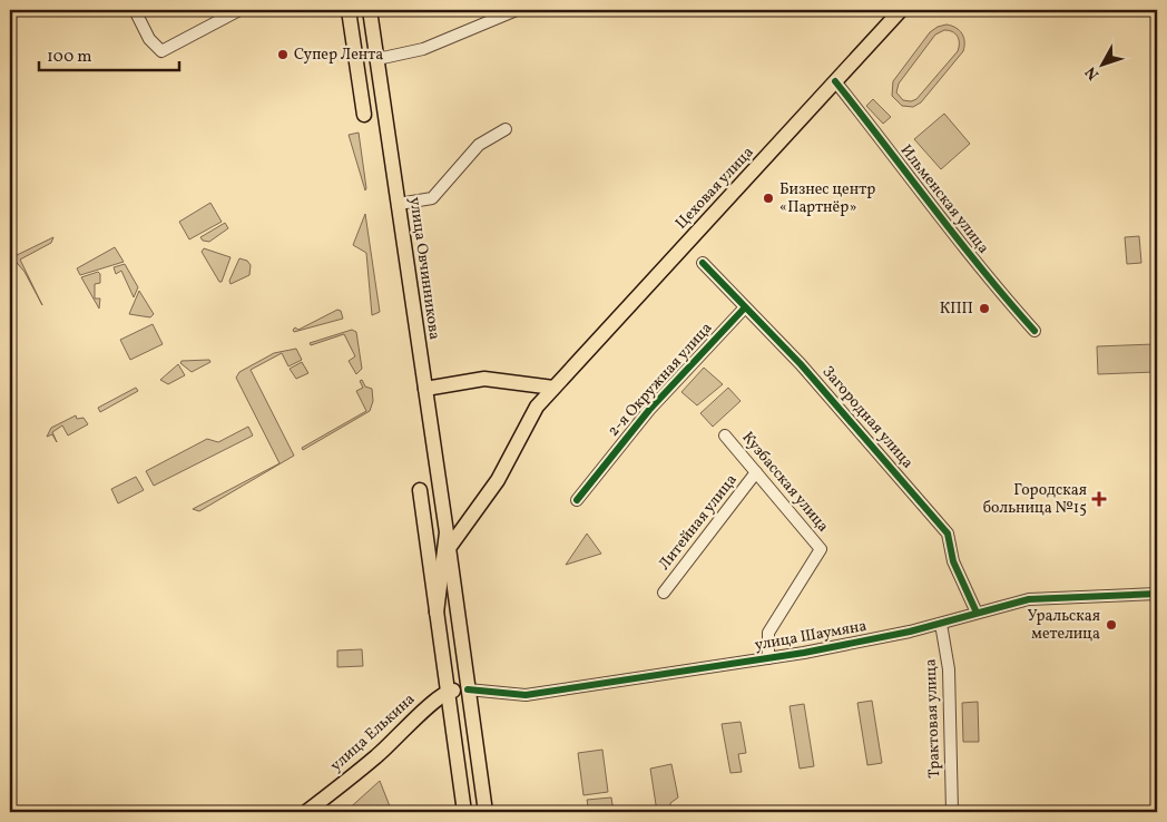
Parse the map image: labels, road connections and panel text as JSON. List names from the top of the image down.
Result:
{
  "streets": {
    "main road": ["Цеховая улица", "улица Овчинникова", "улица Елькина"],
    "street": [
      "Ильменская улица",
      "2-я Окружная улица",
      "Загородная улица",
      "Кузбасская улица",
      "Литейная улица",
      "улица Шаумяна",
      "Трактовая улица"
    ]
  },
  "crossings": [
    ["Цеховая улица", "Ильменская улица"],
    ["Цеховая улица", "улица Шаумяна"],
    ["2-я Окружная улица", "Загородная улица"],
    ["Загородная улица", "улица Шаумяна"],
    ["Кузбасская улица", "Литейная улица"],
    ["Кузбасская улица", "улица Шаумяна"],
    ["улица Шаумяна", "Трактовая улица"]
  ],
  "places": {
    "other": [
      "Супер Лента",
      "Бизнес центр «Партнёр»",
      "КПП",
      "Уральская метелица"
    ],
    "health": ["Городская больница №15"]
  },
  "scale_bar": "100 m",
  "north": "bottom left"
}
